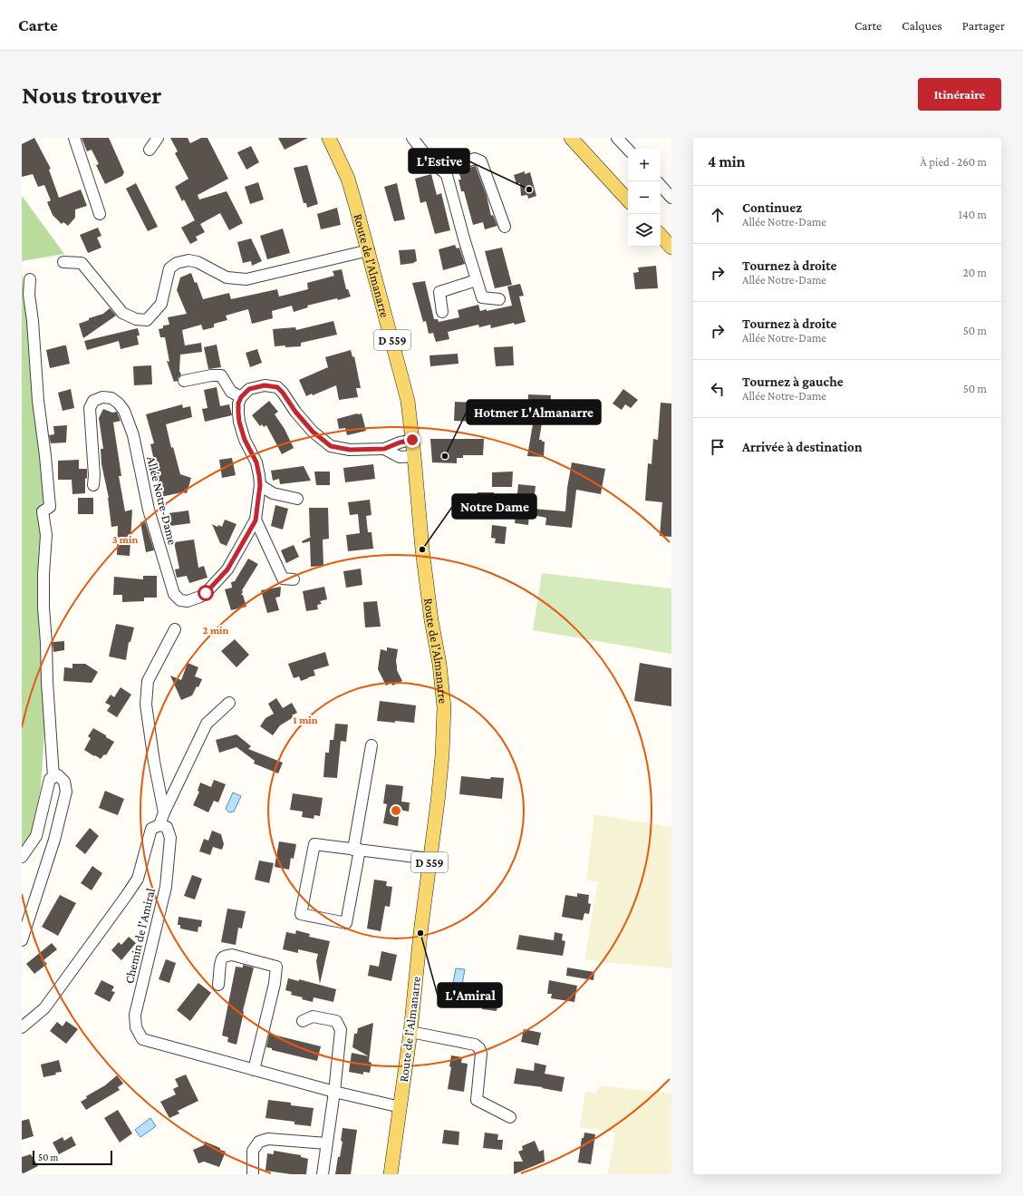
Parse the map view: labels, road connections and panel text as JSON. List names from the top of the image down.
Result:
{
  "streets": {
    "main road": ["Route de l'Almanarre", "D 559"],
    "street": ["Allée Notre-Dame", "Chemin de l'Amiral"]
  },
  "crossings": [
    ["Route de l'Almanarre", "Chemin de l'Amiral"]
  ],
  "places": [
    "L'Estive",
    "Hotmer L'Almanarre",
    "Notre Dame",
    "L'Amiral"
  ],
  "scale_bar": "50 m",
  "page": {
    "header": "Carte",
    "nav": ["Carte", "Calques", "Partager"],
    "buttons": "Itinéraire",
    "title": "Nous trouver",
    "heading": ["4 min", "À pied · 260 m"],
    "map_buttons": ["+", "−"],
    "list": [
      ["Continuez", "Allée Notre-Dame", "140 m"],
      ["Tournez à droite", "Allée Notre-Dame", "20 m"],
      ["Tournez à droite", "Allée Notre-Dame", "50 m"],
      ["Tournez à gauche", "Allée Notre-Dame", "50 m"],
      "Arrivée à destination"
    ],
    "scale": "50 m"
  },
  "rings": ["3 min", "2 min", "1 min"]
}
